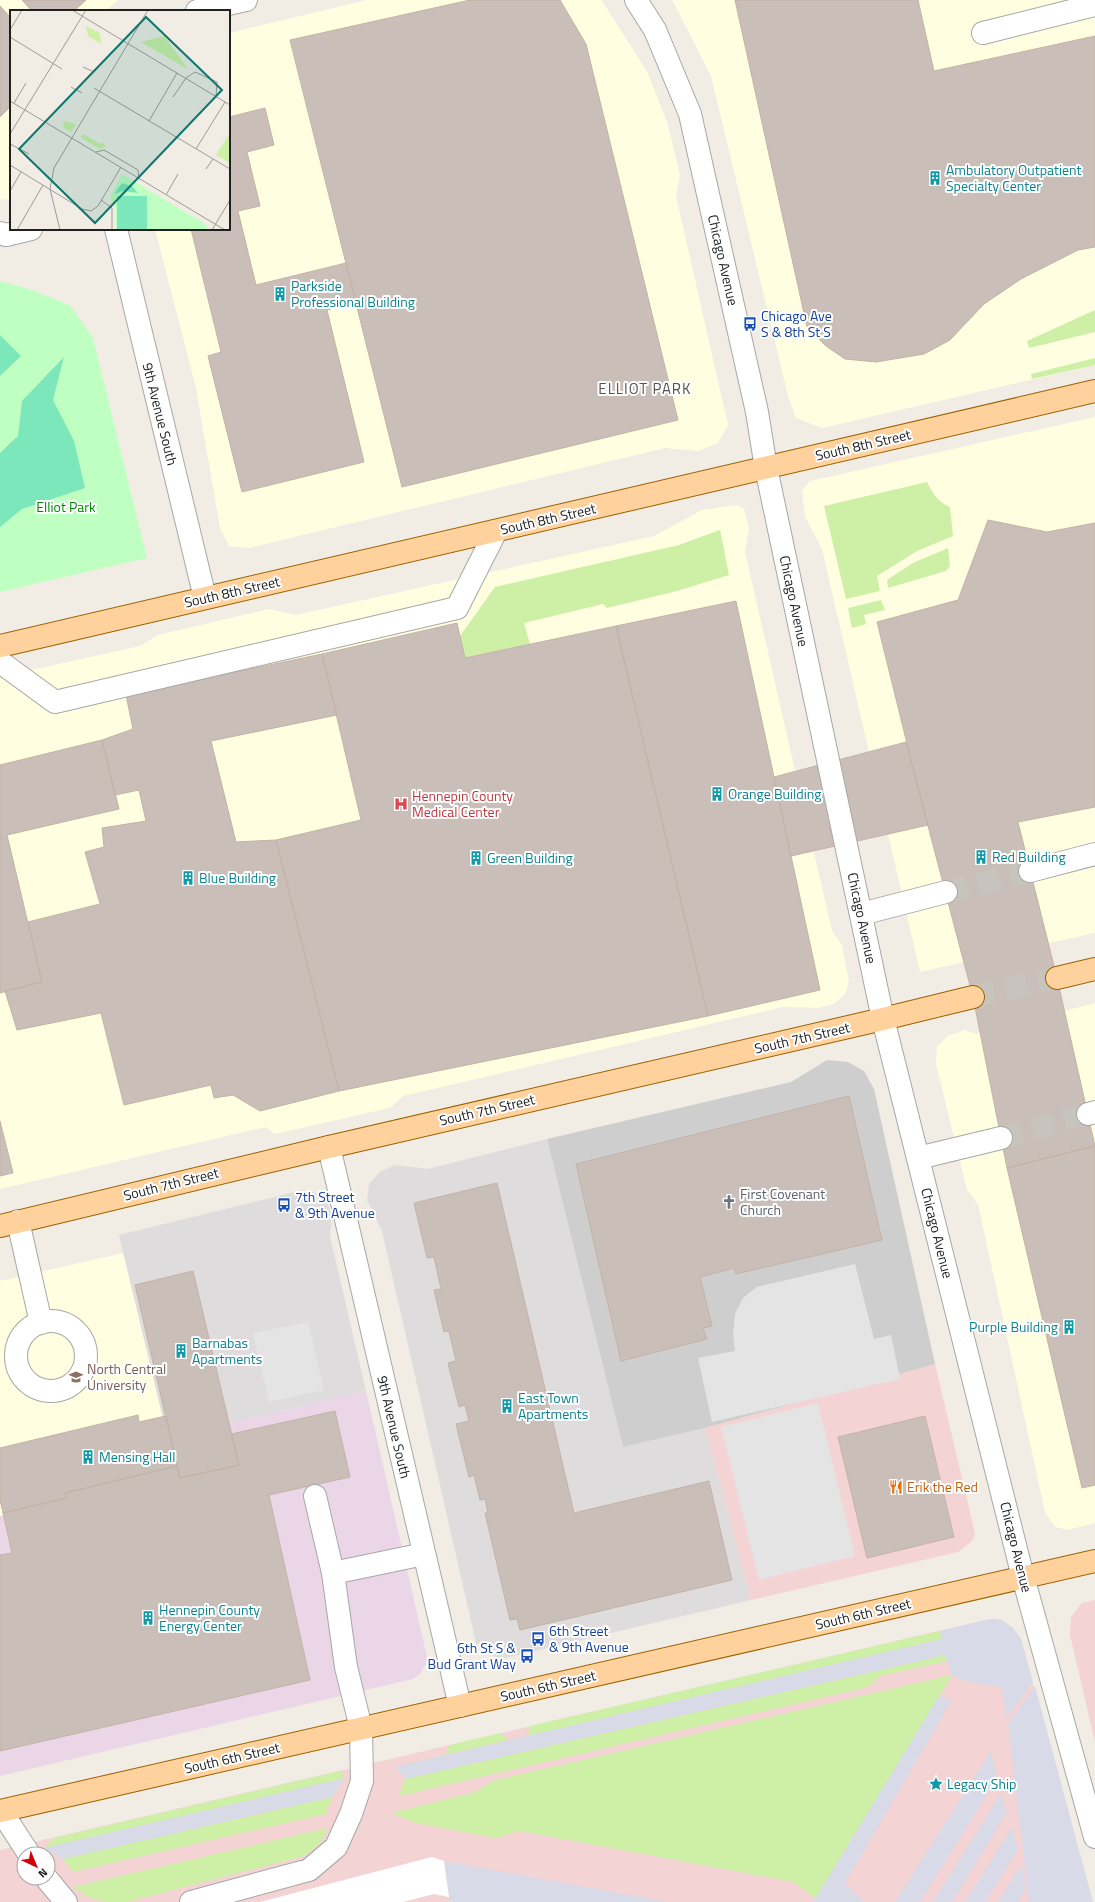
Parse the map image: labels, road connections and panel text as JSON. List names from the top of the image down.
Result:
{
  "streets": {
    "main road": ["South 8th Street", "South 7th Street", "South 6th Street"],
    "street": ["Chicago Avenue", "9th Avenue South"]
  },
  "crossings": [
    ["Chicago Avenue", "South 8th Street"],
    ["Chicago Avenue", "South 7th Street"],
    ["Chicago Avenue", "South 6th Street"],
    ["9th Avenue South", "South 8th Street"],
    ["9th Avenue South", "South 7th Street"],
    ["9th Avenue South", "South 6th Street"]
  ],
  "districts": ["ELLIOT PARK"],
  "parks": ["Elliot Park"],
  "places": {
    "building": [
      "Ambulatory Outpatient Specialty Center",
      "Parkside Professional Building",
      "Orange Building",
      "Red Building",
      "Green Building",
      "Blue Building",
      "Purple Building",
      "Barnabas Apartments",
      "East Town Apartments",
      "Mensing Hall",
      "Hennepin County Energy Center"
    ],
    "bus stop": [
      "Chicago Ave S & 8th St S",
      "7th Street & 9th Avenue",
      "6th Street & 9th Avenue",
      "6th St S & Bud Grant Way"
    ],
    "hospital": ["Hennepin County Medical Center"],
    "church": ["First Covenant Church"],
    "school or university": ["North Central University"],
    "restaurant": ["Erik the Red"],
    "place": ["Legacy Ship"]
  },
  "north": "bottom right"
}
